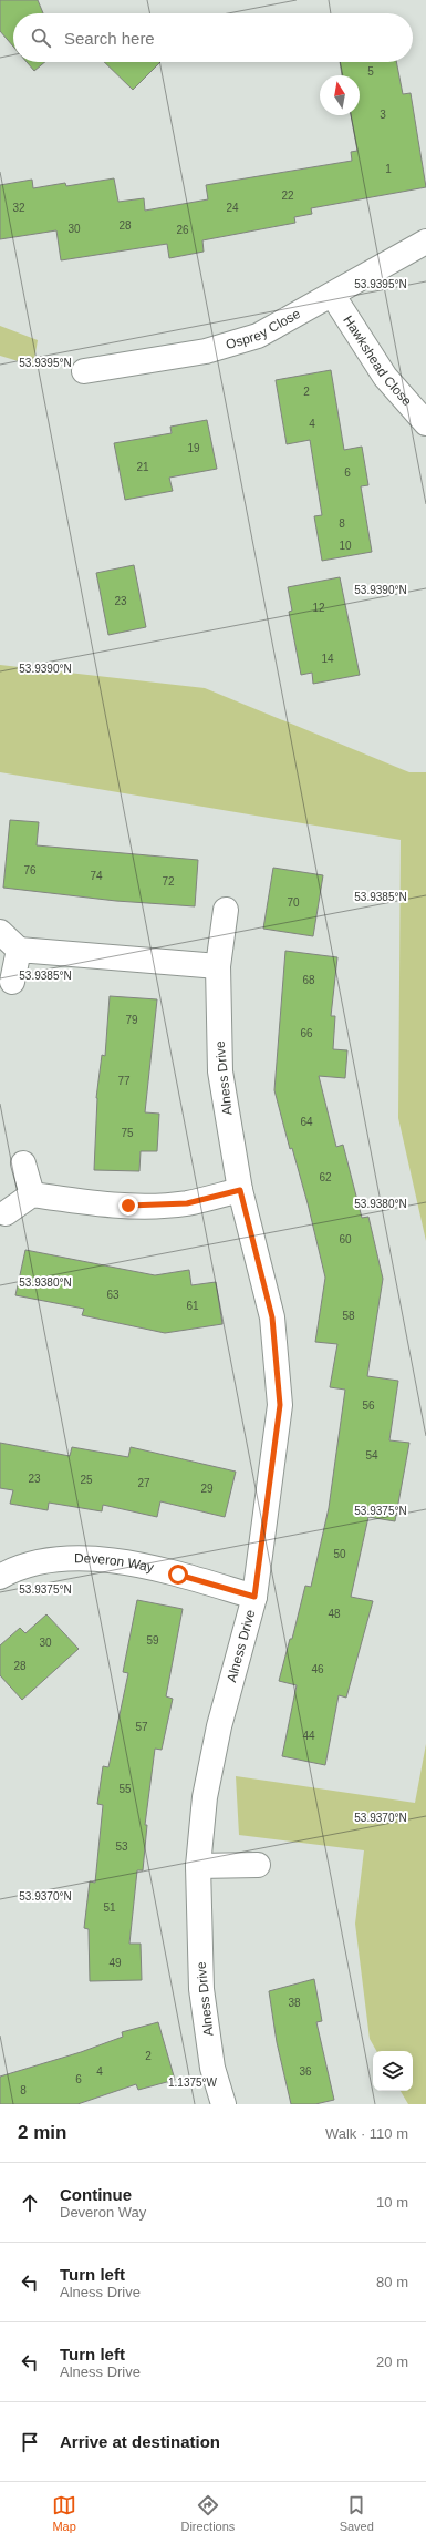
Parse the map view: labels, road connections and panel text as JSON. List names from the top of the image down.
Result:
{
  "streets": {
    "street": [
      "Osprey Close",
      "Hawkshead Close",
      "Alness Drive",
      "Deveron Way"
    ]
  },
  "crossings": [
    ["Osprey Close", "Hawkshead Close"],
    ["Alness Drive", "Deveron Way"]
  ],
  "house_numbers": [
    "5",
    "3",
    "1",
    "22",
    "32",
    "24",
    "28",
    "30",
    "26",
    "2",
    "4",
    "19",
    "21",
    "6",
    "8",
    "10",
    "23",
    "12",
    "14",
    "76",
    "74",
    "72",
    "70",
    "68",
    "79",
    "66",
    "77",
    "64",
    "75",
    "62",
    "60",
    "63",
    "61",
    "58",
    "56",
    "54",
    "23",
    "25",
    "27",
    "29",
    "50",
    "48",
    "59",
    "30",
    "28",
    "46",
    "57",
    "44",
    "55",
    "53",
    "51",
    "49",
    "38",
    "2",
    "4",
    "36",
    "6",
    "8"
  ],
  "north": "top",
  "page": {
    "search": "Search here",
    "heading": ["2 min", "Walk · 110 m"],
    "list": [
      ["Continue", "Deveron Way", "10 m"],
      ["Turn left", "Alness Drive", "80 m"],
      ["Turn left", "Alness Drive", "20 m"],
      "Arrive at destination"
    ],
    "nav": ["Map", "Directions", "Saved"]
  },
  "coordinates": [
    "53.9395°N",
    "53.9390°N",
    "53.9385°N",
    "53.9380°N",
    "53.9375°N",
    "53.9370°N",
    "1.1375°W"
  ]
}
